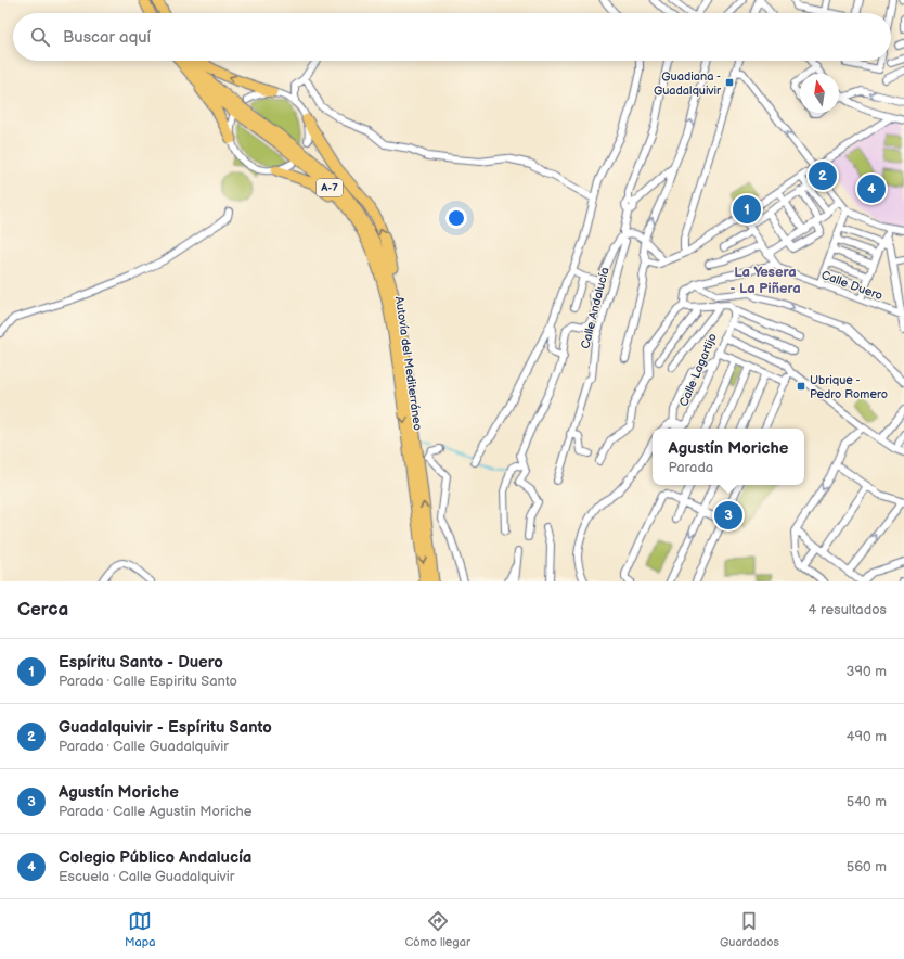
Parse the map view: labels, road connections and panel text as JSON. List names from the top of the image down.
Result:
{
  "streets": {
    "highway": ["A-7", "Autovía del Mediterráneo"],
    "street": ["Calle Duero", "Calle Andalucía", "Calle Lagartijo"]
  },
  "districts": ["La Yesera - La Piñera"],
  "places": {
    "transit": ["Guadiana - Guadalquivir", "Ubrique - Pedro Romero"]
  },
  "north": "top",
  "page": {
    "search": "Buscar aquí",
    "pins": [
      "2",
      "4",
      "1",
      "3"
    ],
    "popup": ["Agustín Moriche", "Parada"],
    "heading": ["Cerca", "4 resultados"],
    "list": [
      {
        "mark": "1",
        "name": "Espíritu Santo - Duero",
        "note": "Parada · Calle Espiritu Santo",
        "value": "390 m"
      },
      {
        "mark": "2",
        "name": "Guadalquivir - Espíritu Santo",
        "note": "Parada · Calle Guadalquivir",
        "value": "490 m"
      },
      {
        "mark": "3",
        "name": "Agustín Moriche",
        "note": "Parada · Calle Agustin Moriche",
        "value": "540 m"
      },
      {
        "mark": "4",
        "name": "Colegio Público Andalucía",
        "note": "Escuela · Calle Guadalquivir",
        "value": "560 m"
      }
    ],
    "nav": ["Mapa", "Cómo llegar", "Guardados"]
  }
}
